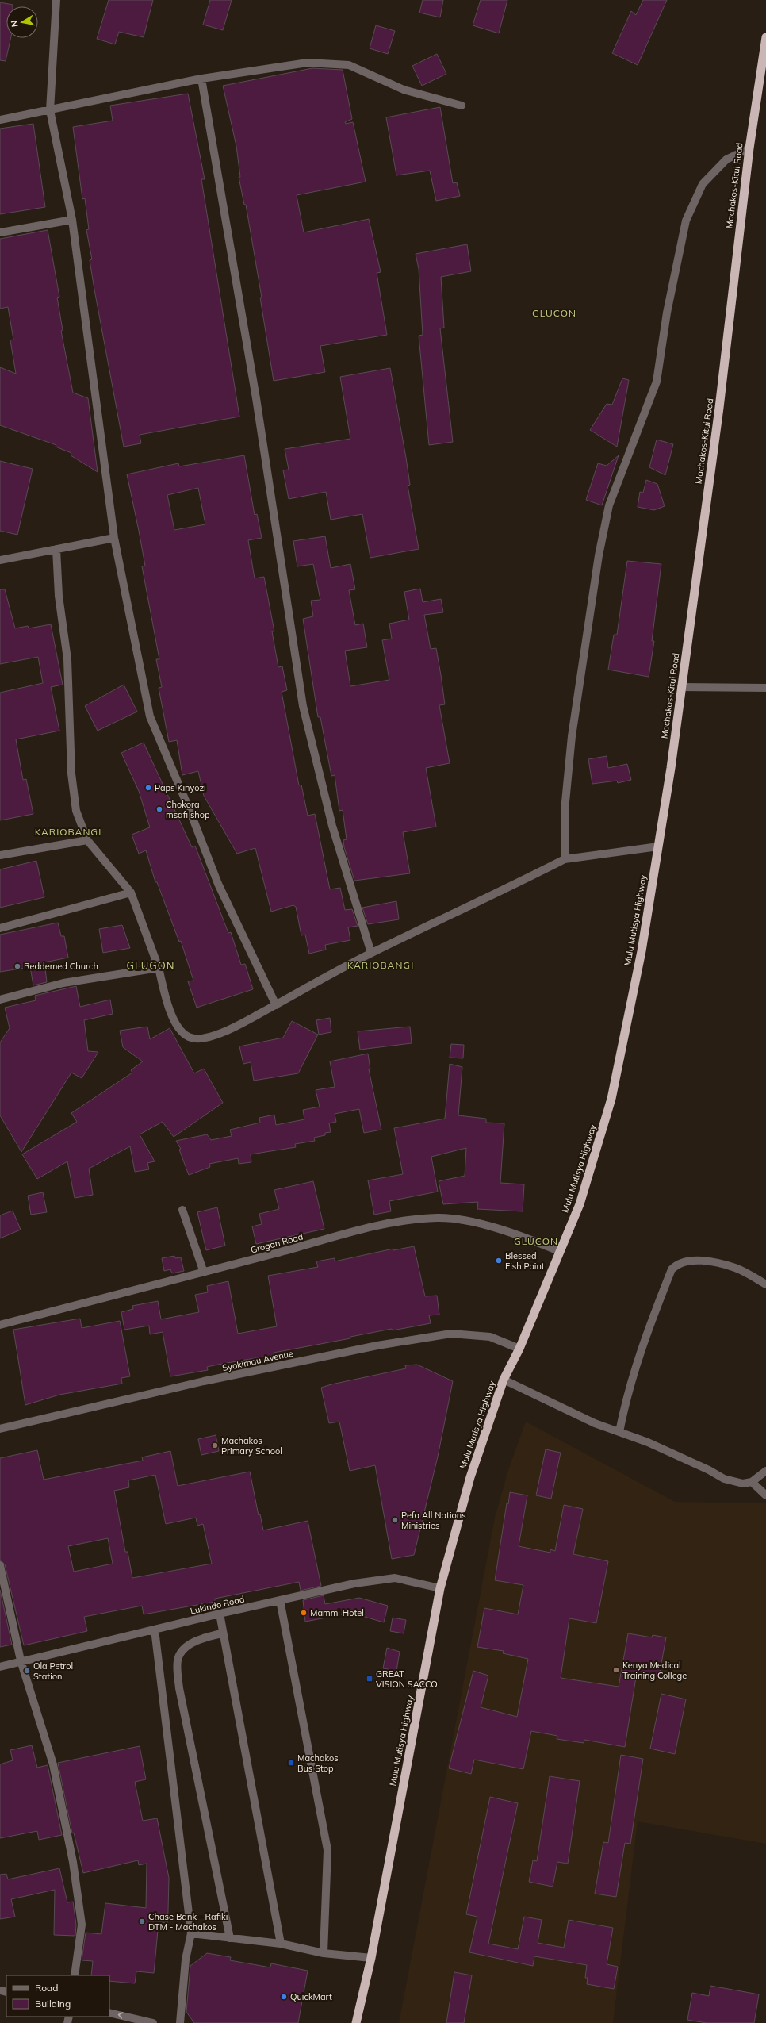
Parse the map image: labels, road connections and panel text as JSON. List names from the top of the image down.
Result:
{
  "streets": {
    "highway": ["Machakos-Kitui Road", "Mulu Mutisya Highway"],
    "street": ["Grogan Road", "Syokimau Avenue", "Lukindo Road"]
  },
  "crossings": [
    ["Machakos-Kitui Road", "Mulu Mutisya Highway"],
    ["Mulu Mutisya Highway", "Grogan Road"],
    ["Mulu Mutisya Highway", "Syokimau Avenue"],
    ["Mulu Mutisya Highway", "Lukindo Road"]
  ],
  "districts": [
    "GLUCON",
    "KARIOBANGI",
    "KARIOBANGI",
    "GLUGON",
    "GLUCON"
  ],
  "places": {
    "other": [
      "Paps Kinyozi",
      "Chokora msafi shop",
      "Reddemed Church",
      "Blessed Fish Point",
      "Machakos Primary School",
      "Pefa All Nations Ministries",
      "Mammi Hotel",
      "Kenya Medical Training College",
      "Ola Petrol Station",
      "Chase Bank - Rafiki DTM - Machakos",
      "QuickMart"
    ],
    "transit": ["GREAT VISION SACCO", "Machakos Bus Stop"]
  },
  "legend": ["Road", "Building"],
  "north": "left"
}
